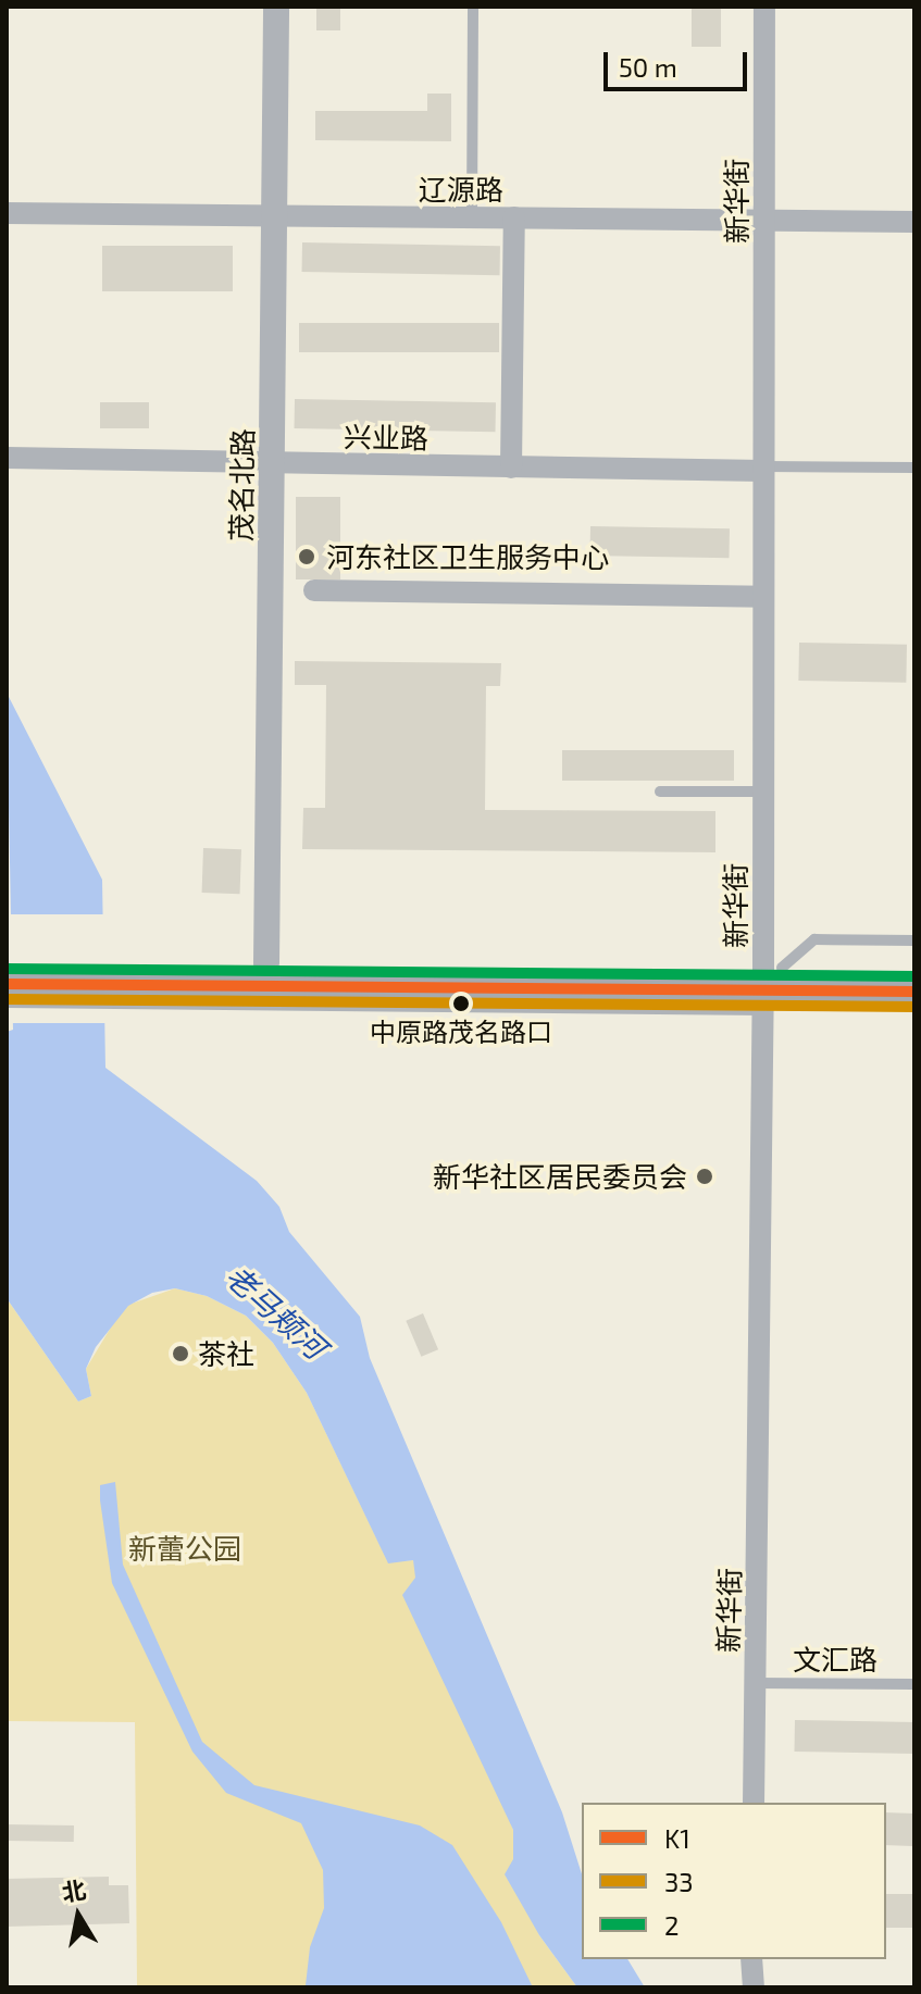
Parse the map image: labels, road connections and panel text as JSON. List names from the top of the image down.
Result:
{
  "streets": {
    "street": [
      "辽源路",
      "新华街",
      "兴业路",
      "茂名北路"
    ],
    "lane": ["文汇路"]
  },
  "crossings": [
    ["辽源路", "新华街"],
    ["辽源路", "茂名北路"],
    ["新华街", "兴业路"],
    ["新华街", "文汇路"],
    ["兴业路", "茂名北路"]
  ],
  "water": ["老马颊河"],
  "parks": ["新蕾公园"],
  "places": [
    "河东社区卫生服务中心",
    "中原路茂名路口",
    "新华社区居民委员会",
    "茶社"
  ],
  "lines": ["transit line 2", "transit line K1", "transit line 33"],
  "legend": ["K1", "33", "2"],
  "scale_bar": "50 m",
  "north": "top"
}
